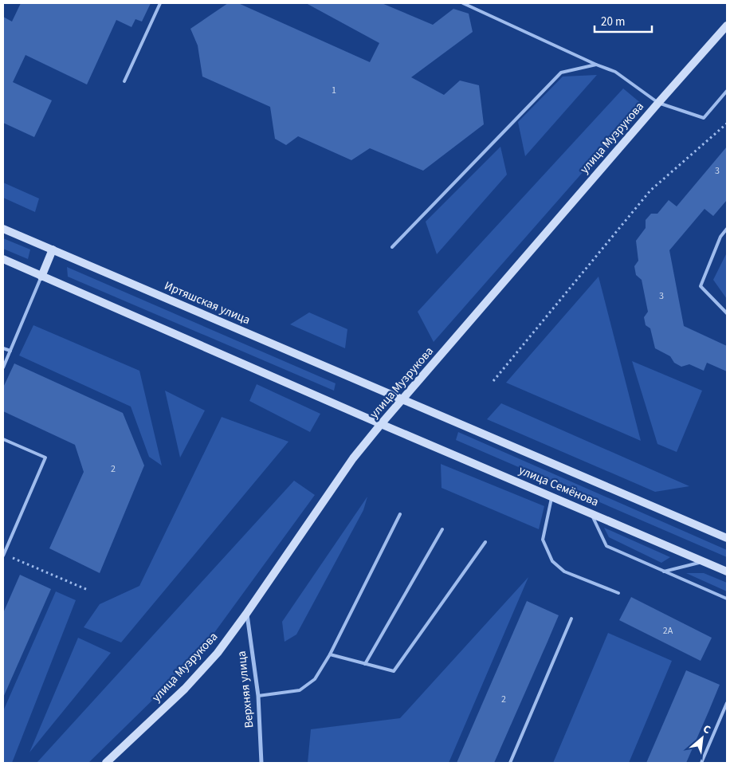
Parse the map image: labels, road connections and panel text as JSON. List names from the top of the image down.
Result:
{
  "streets": {
    "street": [
      "улица Музрукова",
      "Иртяшская улица",
      "улица Семёнова",
      "Верхняя улица"
    ]
  },
  "crossings": [
    ["улица Музрукова", "Иртяшская улица"],
    ["улица Музрукова", "улица Семёнова"],
    ["улица Музрукова", "Верхняя улица"],
    ["Иртяшская улица", "улица Семёнова"]
  ],
  "house_numbers": [
    "1",
    "3",
    "3",
    "2",
    "2А",
    "2"
  ],
  "scale_bar": "20 m",
  "north": "top right"
}
